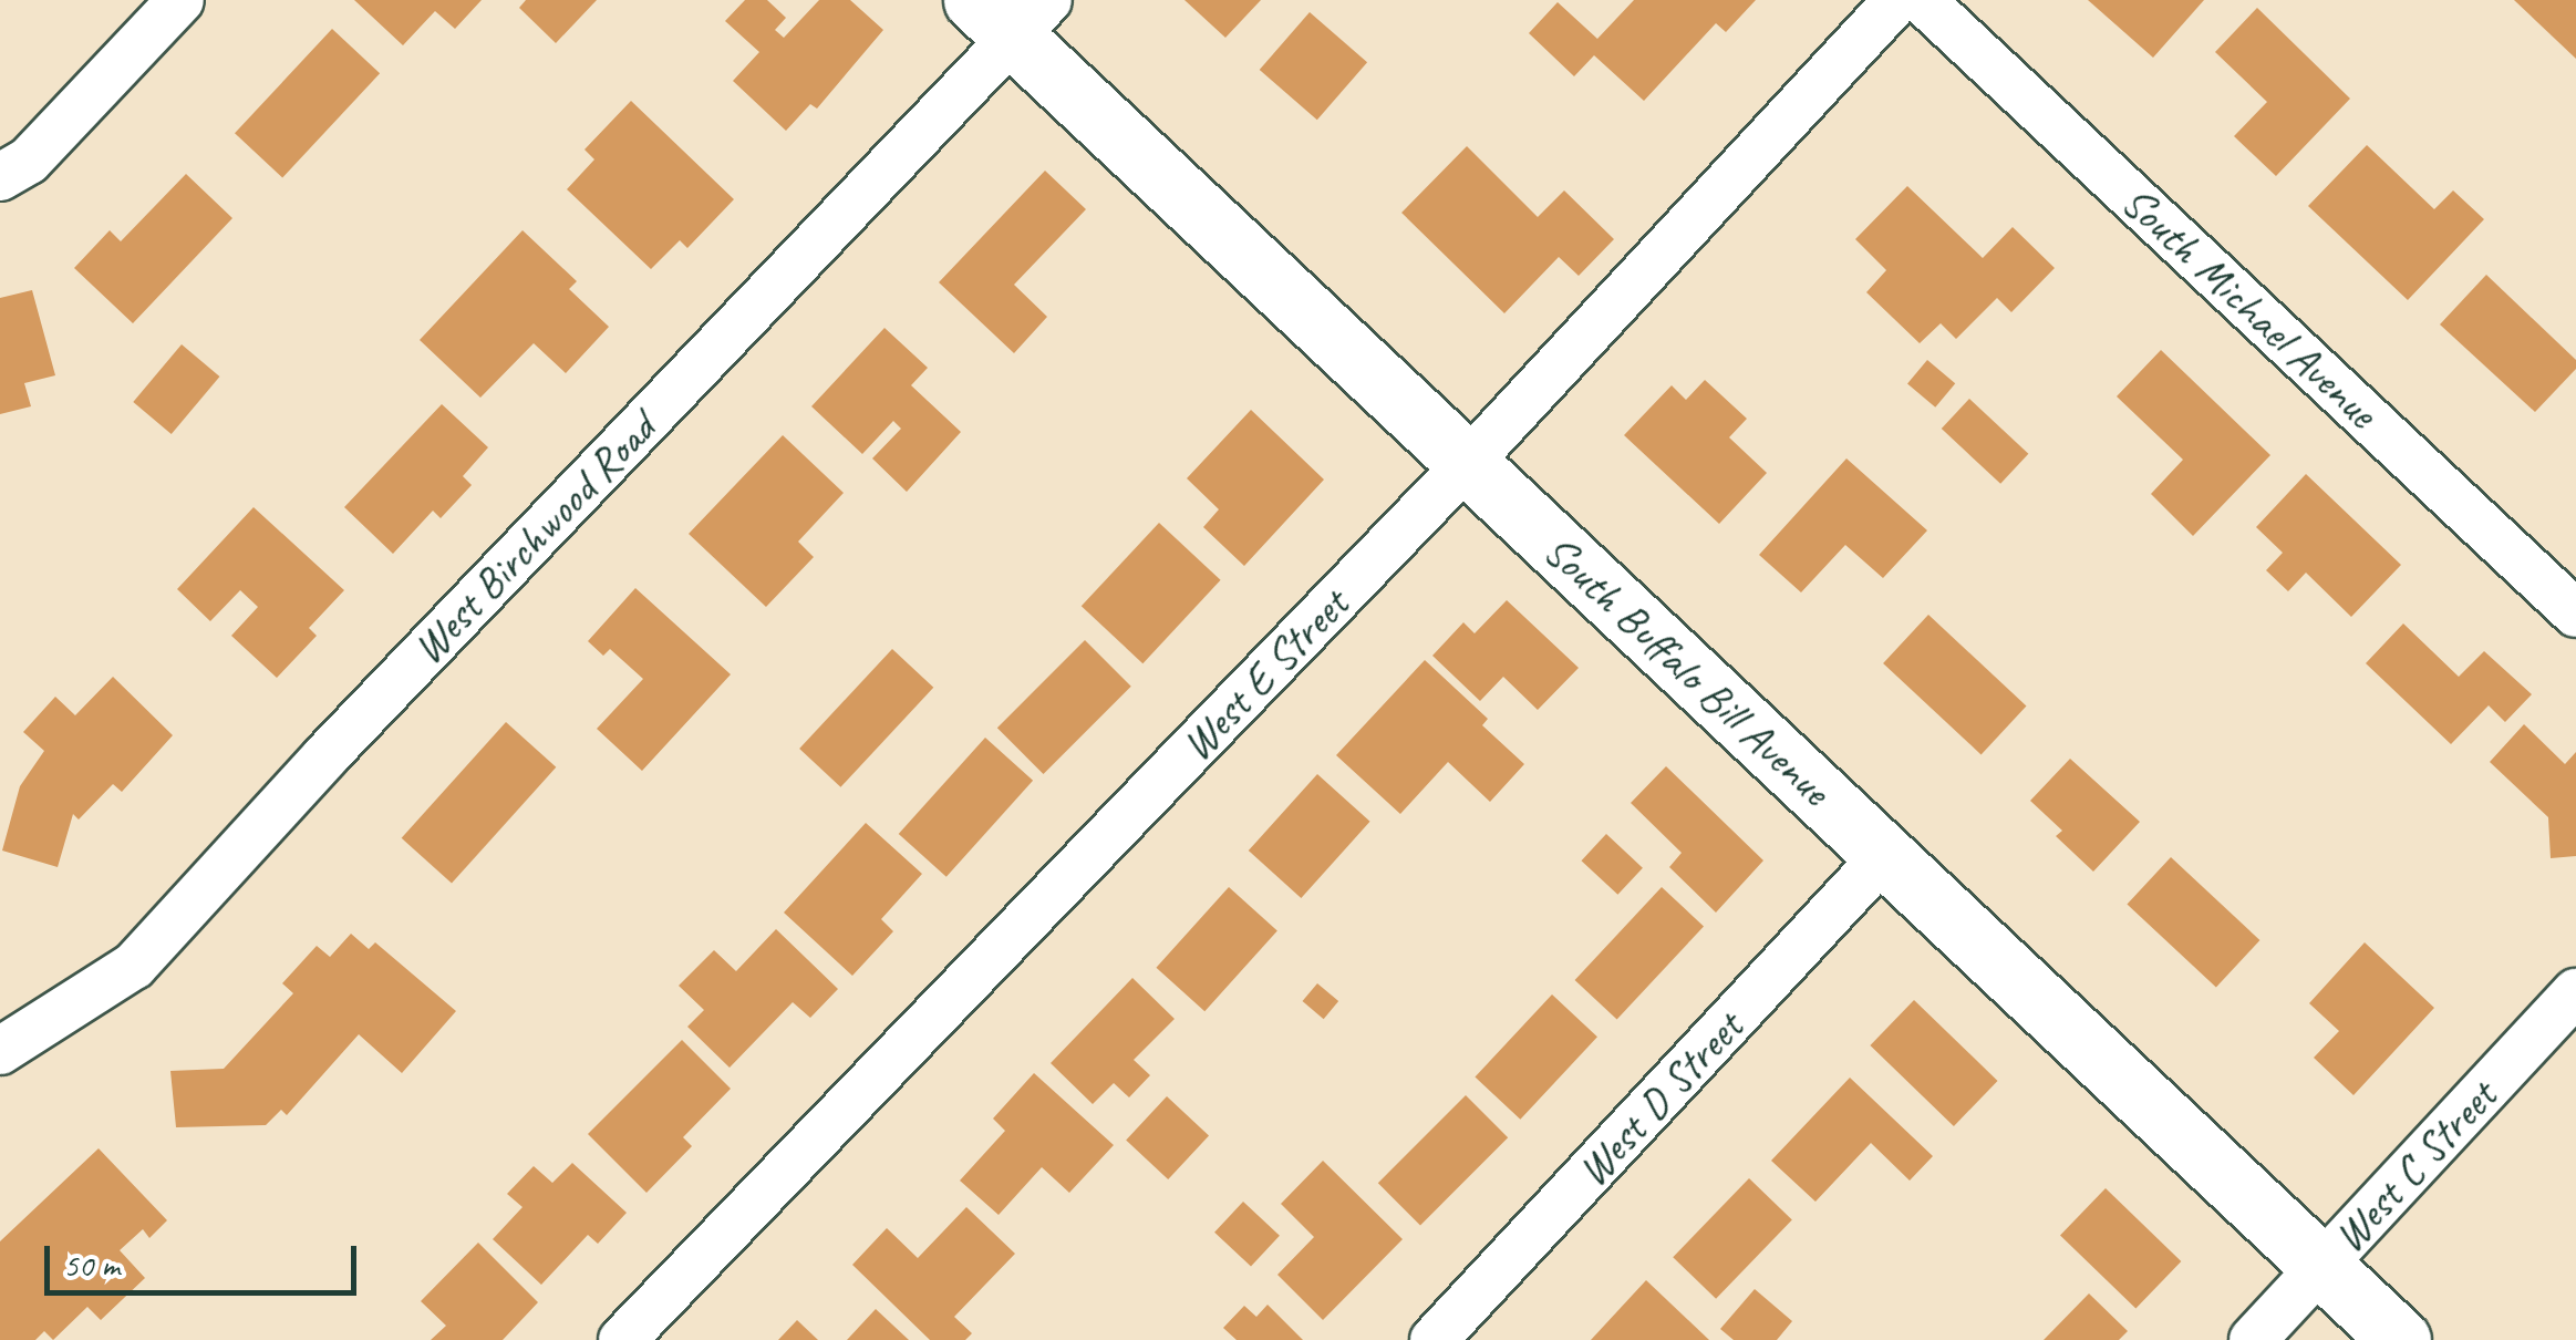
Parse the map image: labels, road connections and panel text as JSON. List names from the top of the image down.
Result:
{
  "streets": {
    "main road": ["South Buffalo Bill Avenue"],
    "street": [
      "South Michael Avenue",
      "West Birchwood Road",
      "West E Street",
      "West D Street",
      "West C Street"
    ]
  },
  "crossings": [
    ["West Birchwood Road", "South Buffalo Bill Avenue"],
    ["South Buffalo Bill Avenue", "West E Street"],
    ["South Buffalo Bill Avenue", "West D Street"],
    ["South Buffalo Bill Avenue", "West C Street"]
  ],
  "scale_bar": "50 m"
}
